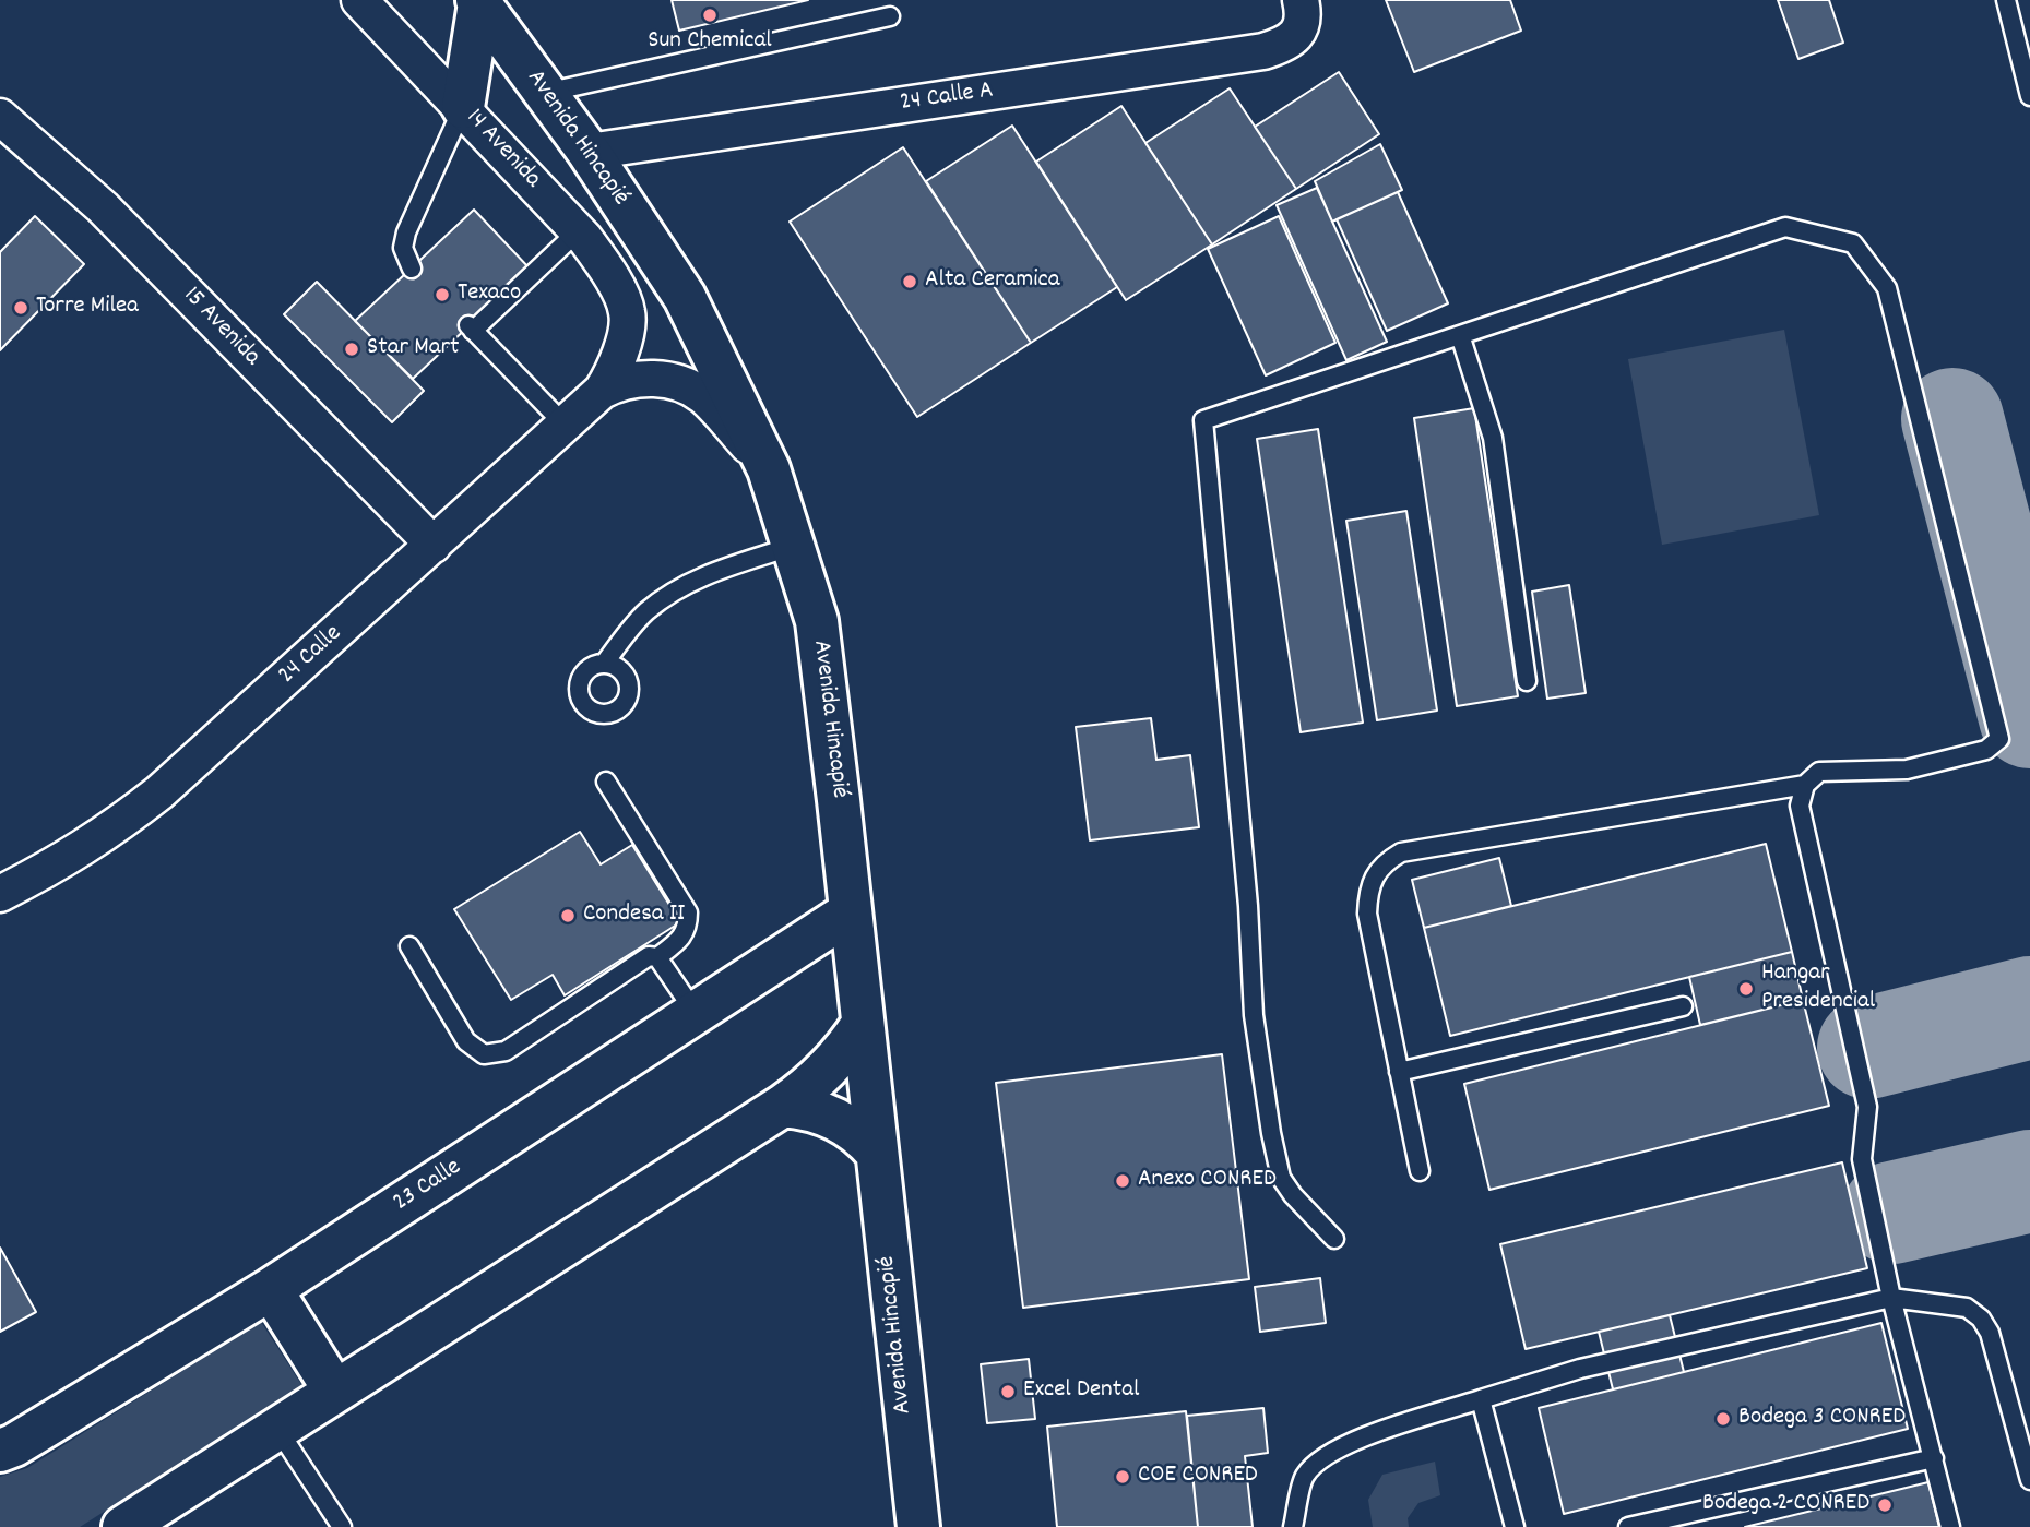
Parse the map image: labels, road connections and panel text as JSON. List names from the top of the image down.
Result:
{
  "streets": {
    "main road": ["Avenida Hincapié", "23 Calle"],
    "street": [
      "24 Calle A",
      "14 Avenida",
      "15 Avenida",
      "24 Calle"
    ]
  },
  "crossings": [
    ["24 Calle A", "Avenida Hincapié"],
    ["Avenida Hincapié", "24 Calle"],
    ["Avenida Hincapié", "23 Calle"],
    ["14 Avenida", "24 Calle"],
    ["15 Avenida", "24 Calle"]
  ],
  "places": [
    "Sun Chemical",
    "Alta Ceramica",
    "Texaco",
    "Torre Milea",
    "Star Mart",
    "Condesa II",
    "Hangar Presidencial",
    "Anexo CONRED",
    "Excel Dental",
    "Bodega 3 CONRED",
    "COE CONRED",
    "Bodega 2 CONRED"
  ]
}
